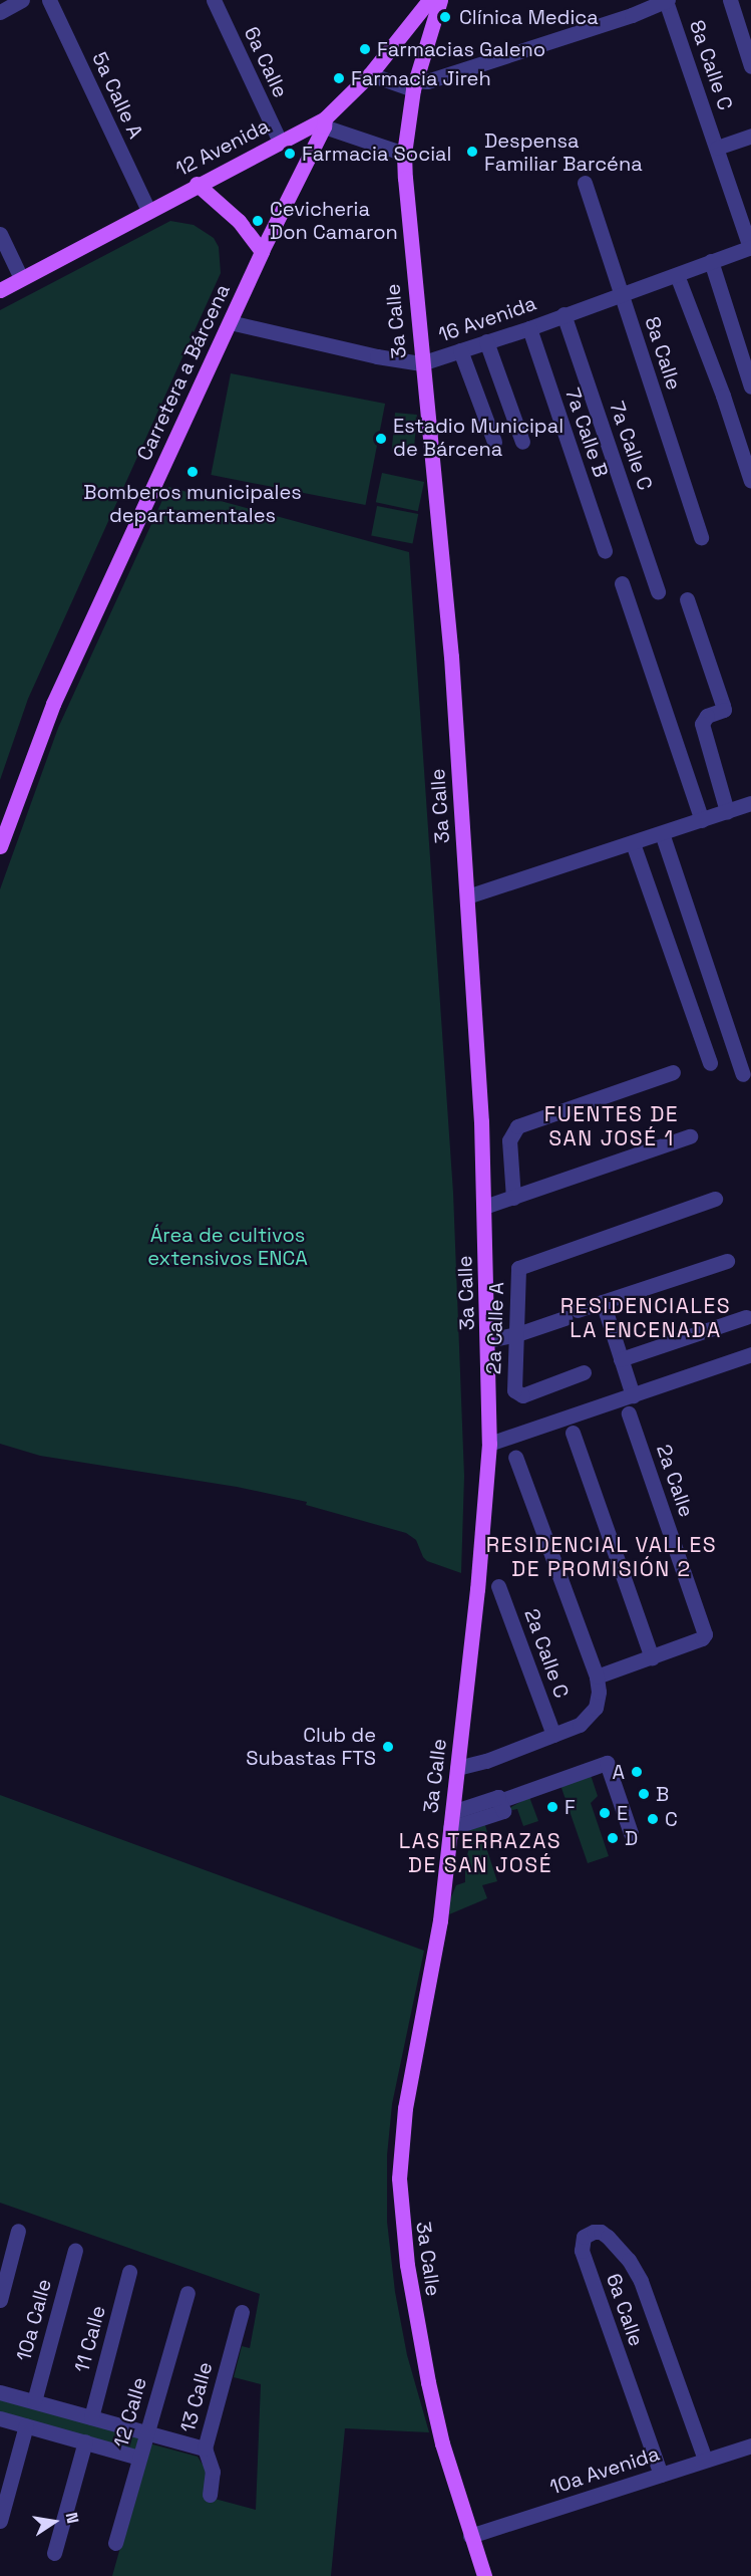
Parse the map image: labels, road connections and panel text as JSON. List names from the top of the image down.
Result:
{
  "streets": {
    "main road": ["12 Avenida", "3a Calle", "Carretera a Bárcena"],
    "street": [
      "6a Calle",
      "8a Calle C",
      "5a Calle A",
      "16 Avenida",
      "8a Calle",
      "7a Calle B",
      "7a Calle C",
      "2a Calle A",
      "2a Calle",
      "2a Calle C",
      "10a Calle",
      "11 Calle",
      "13 Calle",
      "12 Calle",
      "10a Avenida"
    ]
  },
  "crossings": [
    ["6a Calle", "12 Avenida"],
    ["6a Calle", "10a Avenida"],
    ["8a Calle C", "16 Avenida"],
    ["5a Calle A", "12 Avenida"],
    ["12 Avenida", "Carretera a Bárcena"],
    ["16 Avenida", "3a Calle"],
    ["16 Avenida", "8a Calle"],
    ["16 Avenida", "Carretera a Bárcena"],
    ["16 Avenida", "7a Calle B"],
    ["16 Avenida", "7a Calle C"],
    ["3a Calle", "10a Avenida"]
  ],
  "districts": [
    "FUENTES DE SAN JOSÉ 1",
    "RESIDENCIALES LA ENCENADA",
    "RESIDENCIAL VALLES DE PROMISIÓN 2",
    "LAS TERRAZAS DE SAN JOSÉ"
  ],
  "parks": ["Área de cultivos extensivos ENCA"],
  "places": [
    "Clínica Medica",
    "Farmacias Galeno",
    "Farmacia Jireh",
    "Despensa Familiar Barcéna",
    "Farmacia Social",
    "Cevicheria Don Camaron",
    "Estadio Municipal de Bárcena",
    "Bomberos municipales departamentales",
    "Club de Subastas FTS",
    "A",
    "B",
    "F",
    "E",
    "C",
    "D"
  ],
  "north": "right"
}
